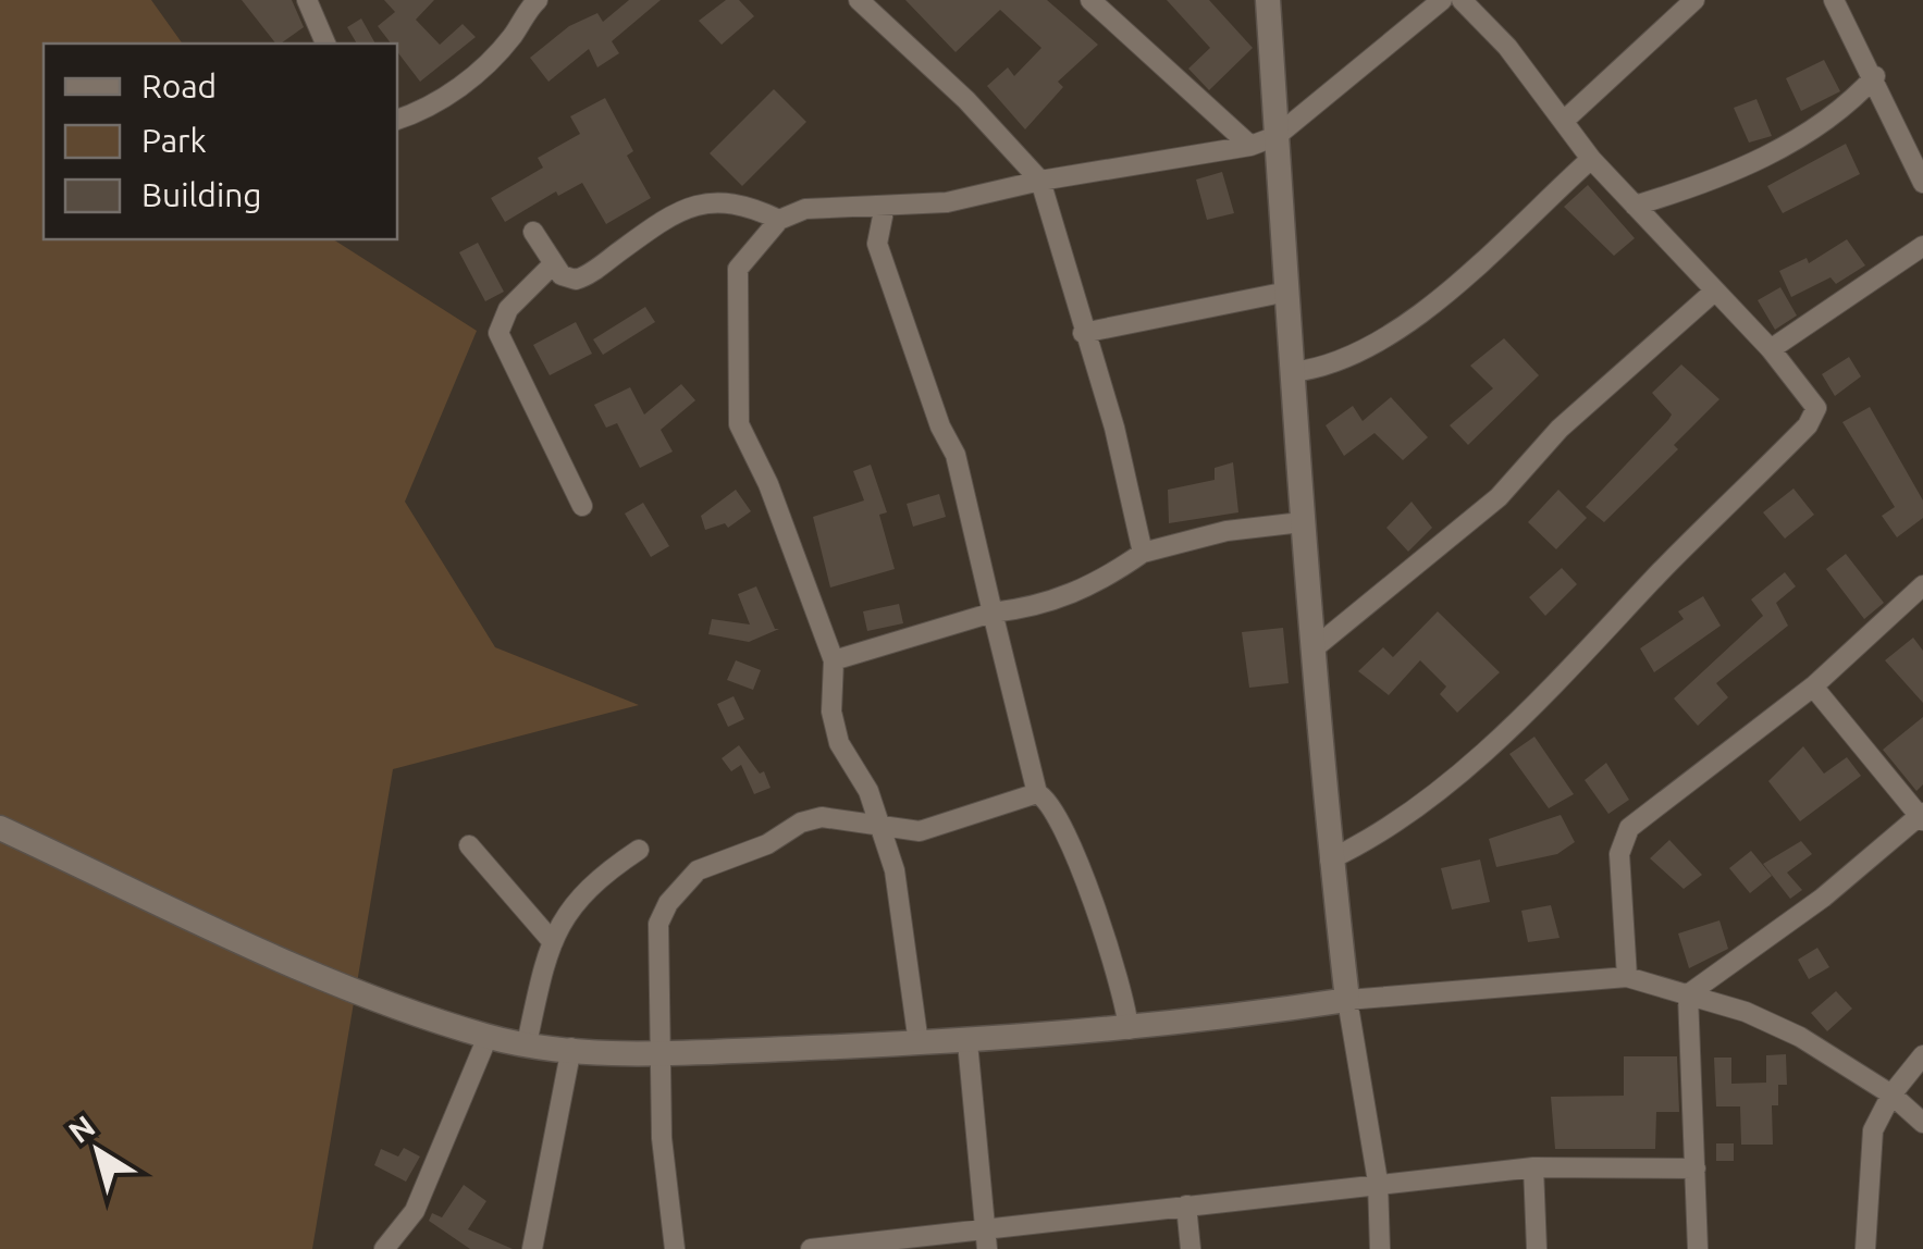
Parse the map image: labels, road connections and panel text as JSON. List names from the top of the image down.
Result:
{
  "legend": ["Road", "Park", "Building"],
  "north": "top left"
}
